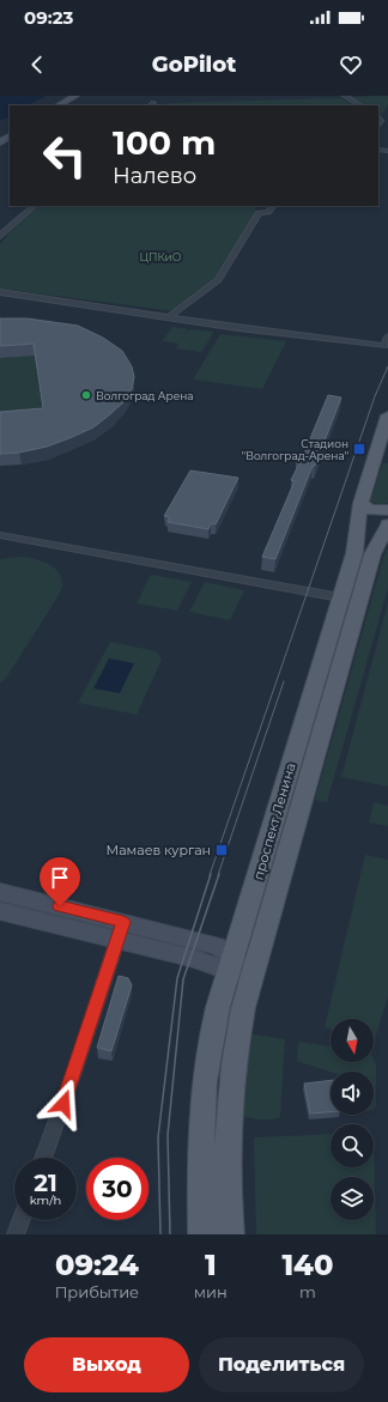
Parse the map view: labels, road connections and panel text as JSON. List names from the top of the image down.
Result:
{
  "streets": {
    "main road": ["проспект Ленина"]
  },
  "parks": ["ЦПКиО"],
  "places": {
    "other": ["Волгоград Арена"],
    "transit": ["Стадион \"Волгоград-Арена\"", "Мамаев курган"]
  },
  "north": "bottom",
  "page": {
    "status": "09:23",
    "header": "GoPilot",
    "turn": ["100 m", "Налево"],
    "speed": "21 km/h",
    "limit": "30",
    "eta": [
      "09:24",
      "Прибытие",
      "1",
      "мин",
      "140",
      "m"
    ],
    "buttons": ["Выход", "Поделиться"]
  }
}
